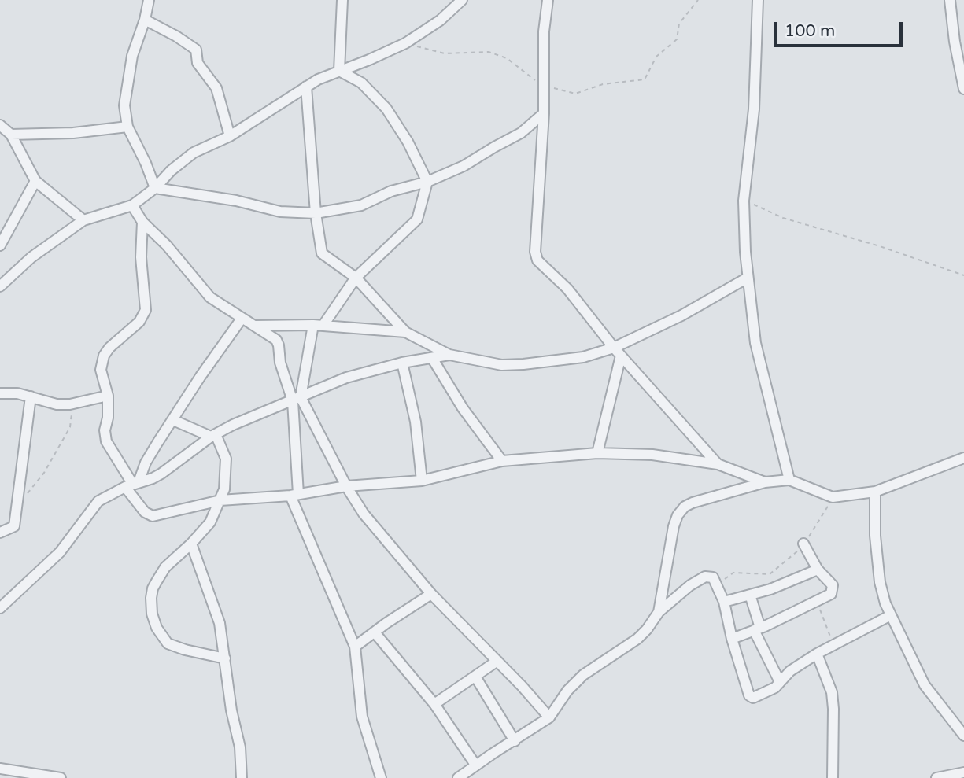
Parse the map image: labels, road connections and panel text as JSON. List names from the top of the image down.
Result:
{
  "scale_bar": "100 m"
}
